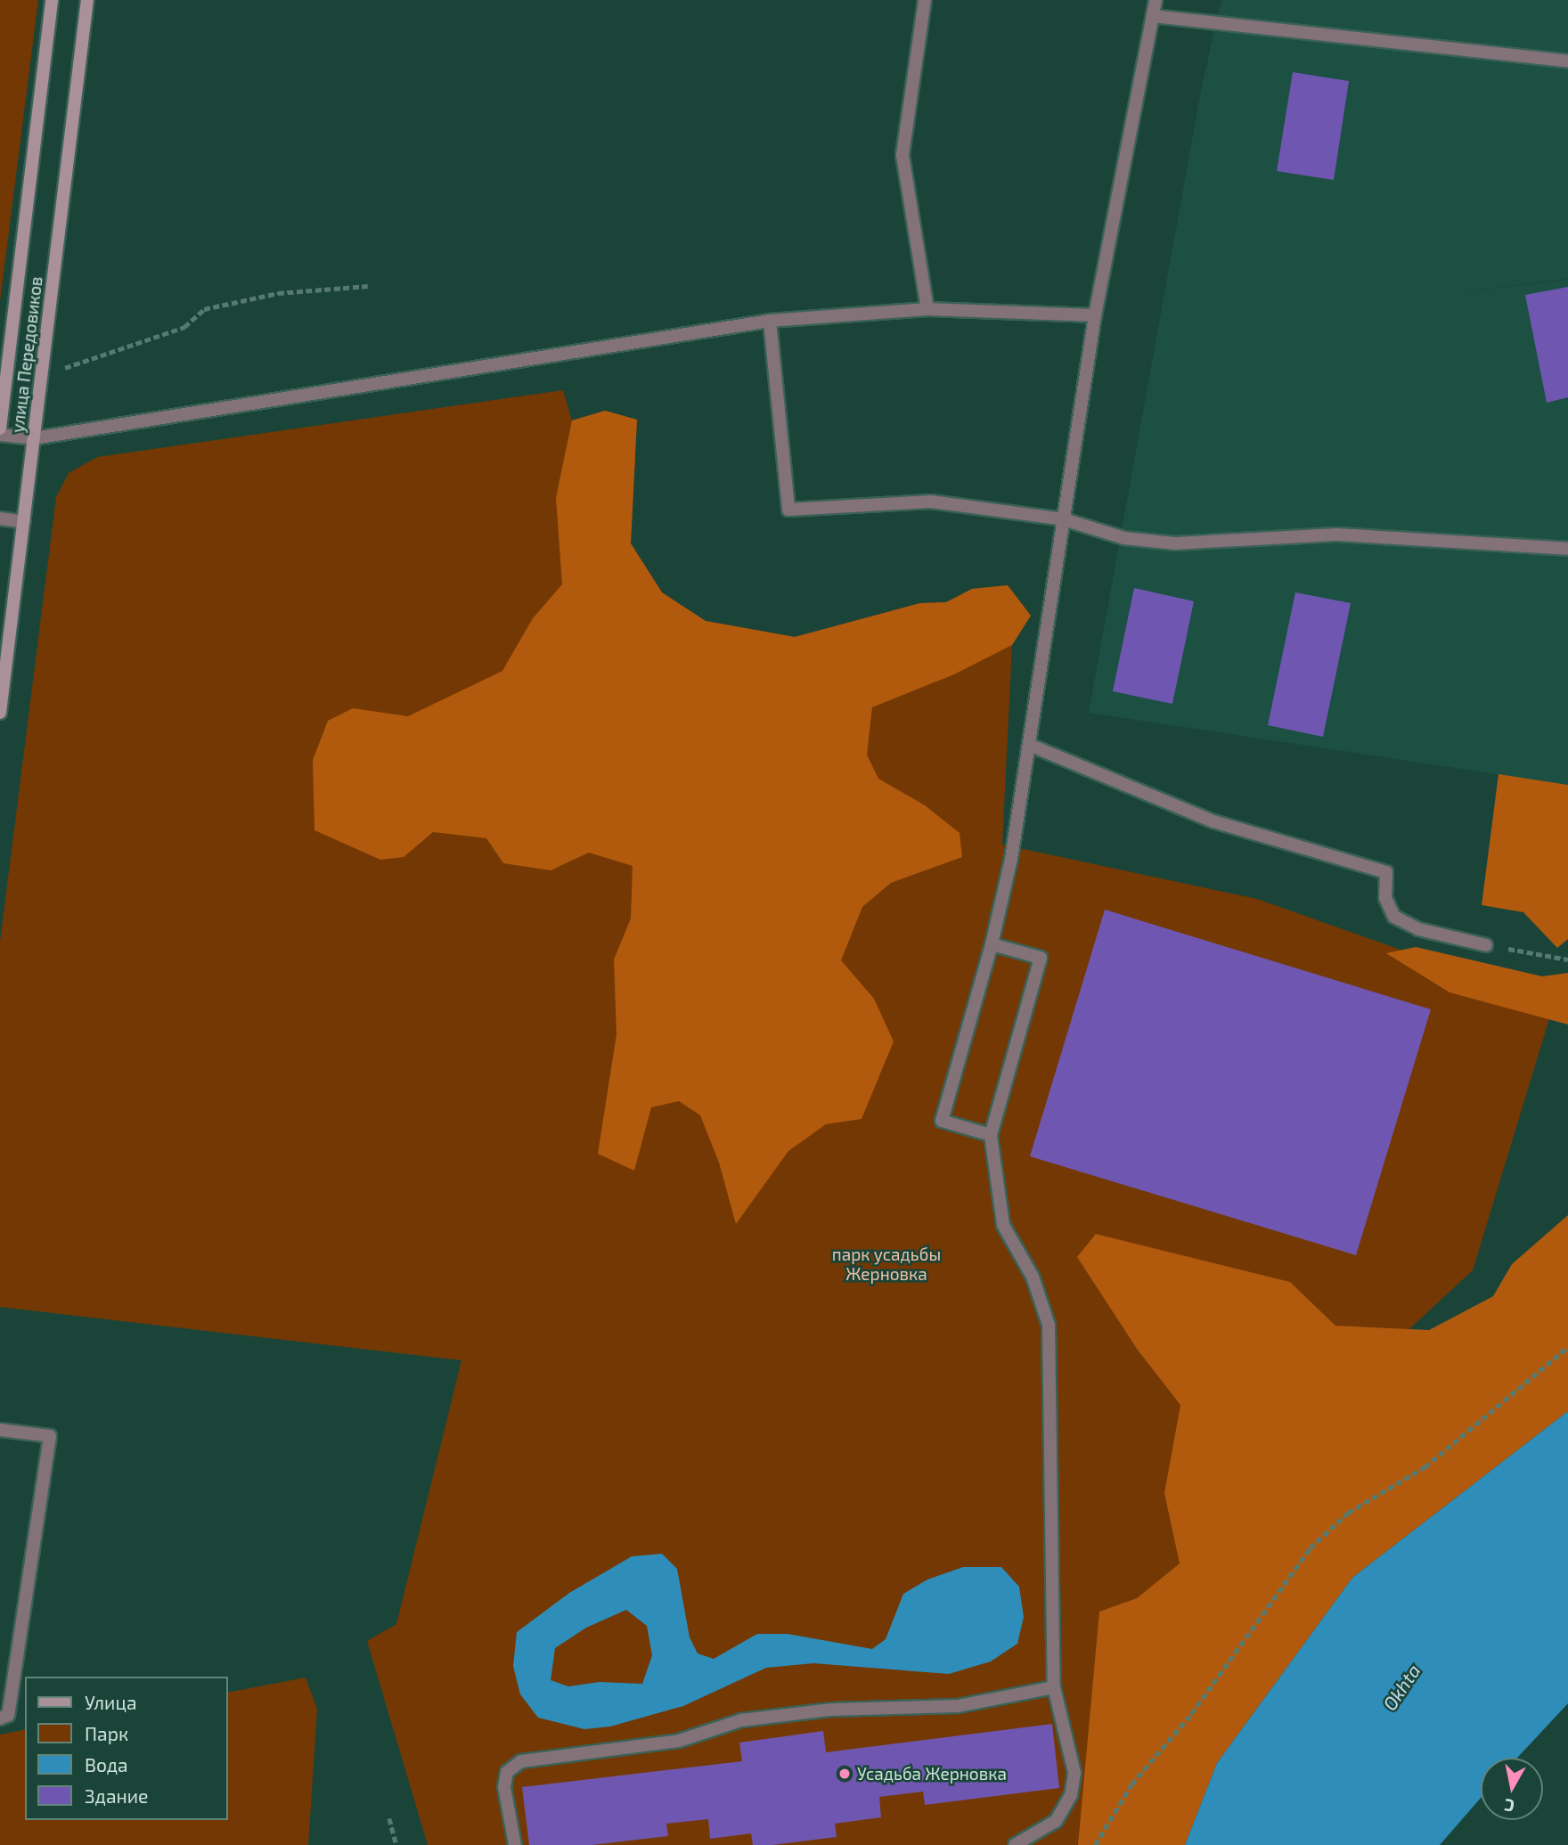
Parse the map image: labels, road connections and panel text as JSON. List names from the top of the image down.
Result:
{
  "streets": {
    "main road": ["улица Передовиков"]
  },
  "water": ["Okhta"],
  "parks": ["парк усадьбы Жерновка"],
  "places": ["Усадьба Жерновка"],
  "legend": [
    "Улица",
    "Парк",
    "Вода",
    "Здание"
  ],
  "north": "bottom"
}
